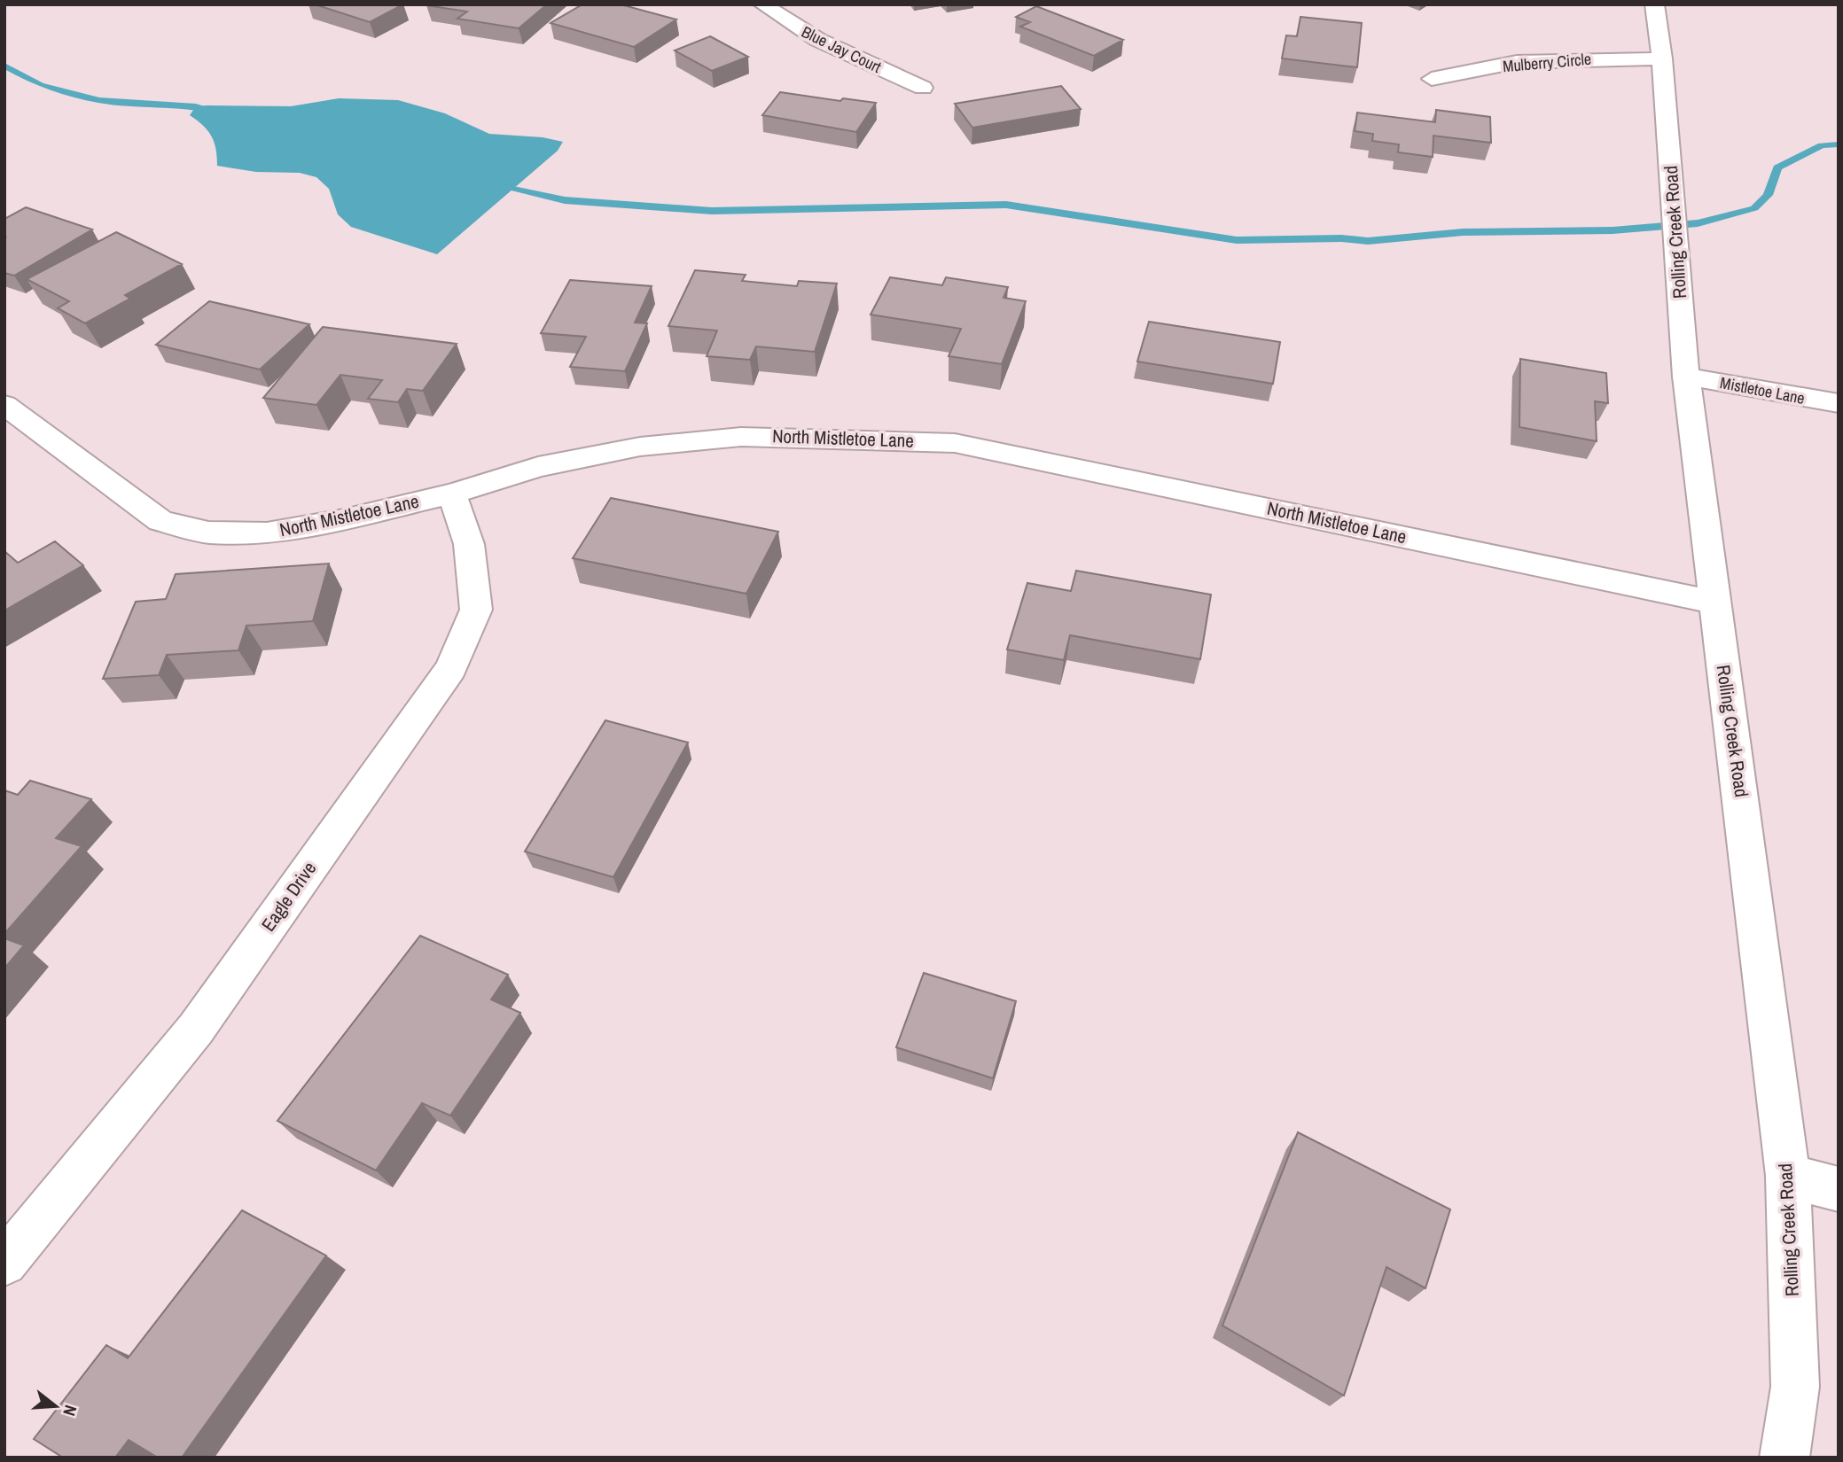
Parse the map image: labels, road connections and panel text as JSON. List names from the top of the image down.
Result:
{
  "streets": {
    "street": [
      "Blue Jay Court",
      "Mulberry Circle",
      "Rolling Creek Road",
      "Mistletoe Lane",
      "North Mistletoe Lane",
      "Eagle Drive"
    ]
  },
  "crossings": [
    ["Mulberry Circle", "Rolling Creek Road"],
    ["Rolling Creek Road", "Mistletoe Lane"],
    ["Rolling Creek Road", "North Mistletoe Lane"],
    ["North Mistletoe Lane", "Eagle Drive"]
  ],
  "north": "right"
}
